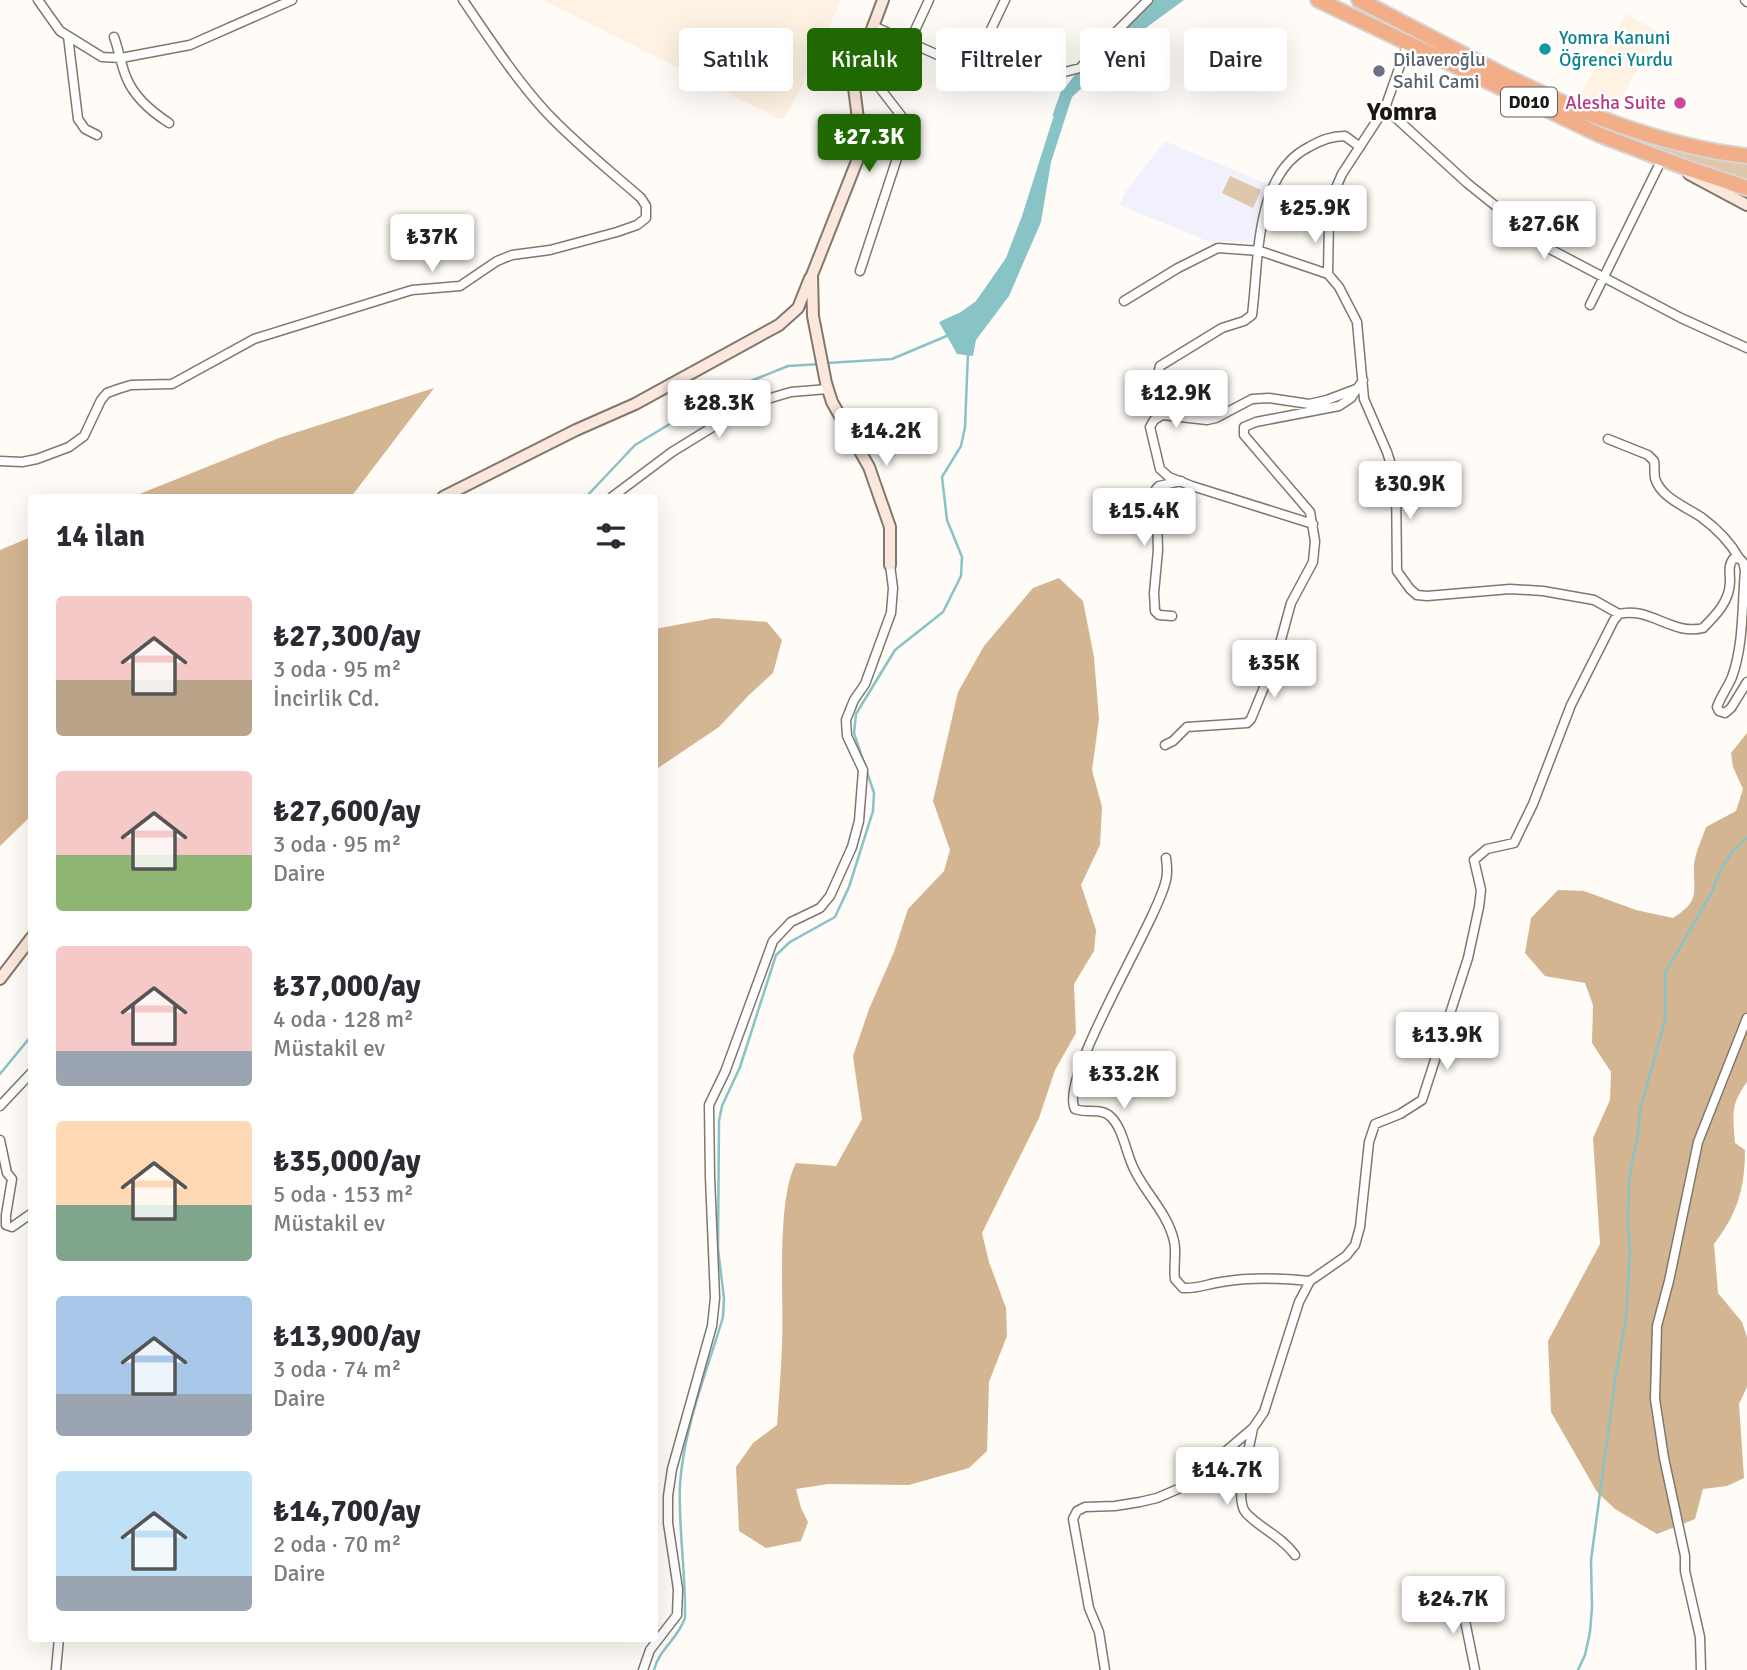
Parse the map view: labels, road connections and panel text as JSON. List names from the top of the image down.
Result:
{
  "streets": {
    "highway": ["D010"]
  },
  "districts": ["Yomra"],
  "places": ["Yomra Kanuni Öğrenci Yurdu", "Dilaveroğlu Sahil Cami", "Alesha Suite"],
  "page": {
    "chip": [
      "Satılık",
      "Kiralık",
      "Filtreler",
      "Yeni",
      "Daire"
    ],
    "price": [
      "₺27.3K",
      "₺25.9K",
      "₺27.6K",
      "₺37K",
      "₺12.9K",
      "₺28.3K",
      "₺14.2K",
      "₺30.9K",
      "₺15.4K",
      "₺35K",
      "₺13.9K",
      "₺33.2K",
      "₺14.7K",
      "₺24.7K"
    ],
    "heading": "14 ilan",
    "list": [
      {
        "name": "₺27,300/ay",
        "note": "3 oda · 95 m² · İncirlik Cd."
      },
      {
        "name": "₺27,600/ay",
        "note": "3 oda · 95 m² · Daire"
      },
      {
        "name": "₺37,000/ay",
        "note": "4 oda · 128 m² · Müstakil ev"
      },
      {
        "name": "₺35,000/ay",
        "note": "5 oda · 153 m² · Müstakil ev"
      },
      {
        "name": "₺13,900/ay",
        "note": "3 oda · 74 m² · Daire"
      },
      {
        "name": "₺14,700/ay",
        "note": "2 oda · 70 m² · Daire"
      }
    ]
  }
}
